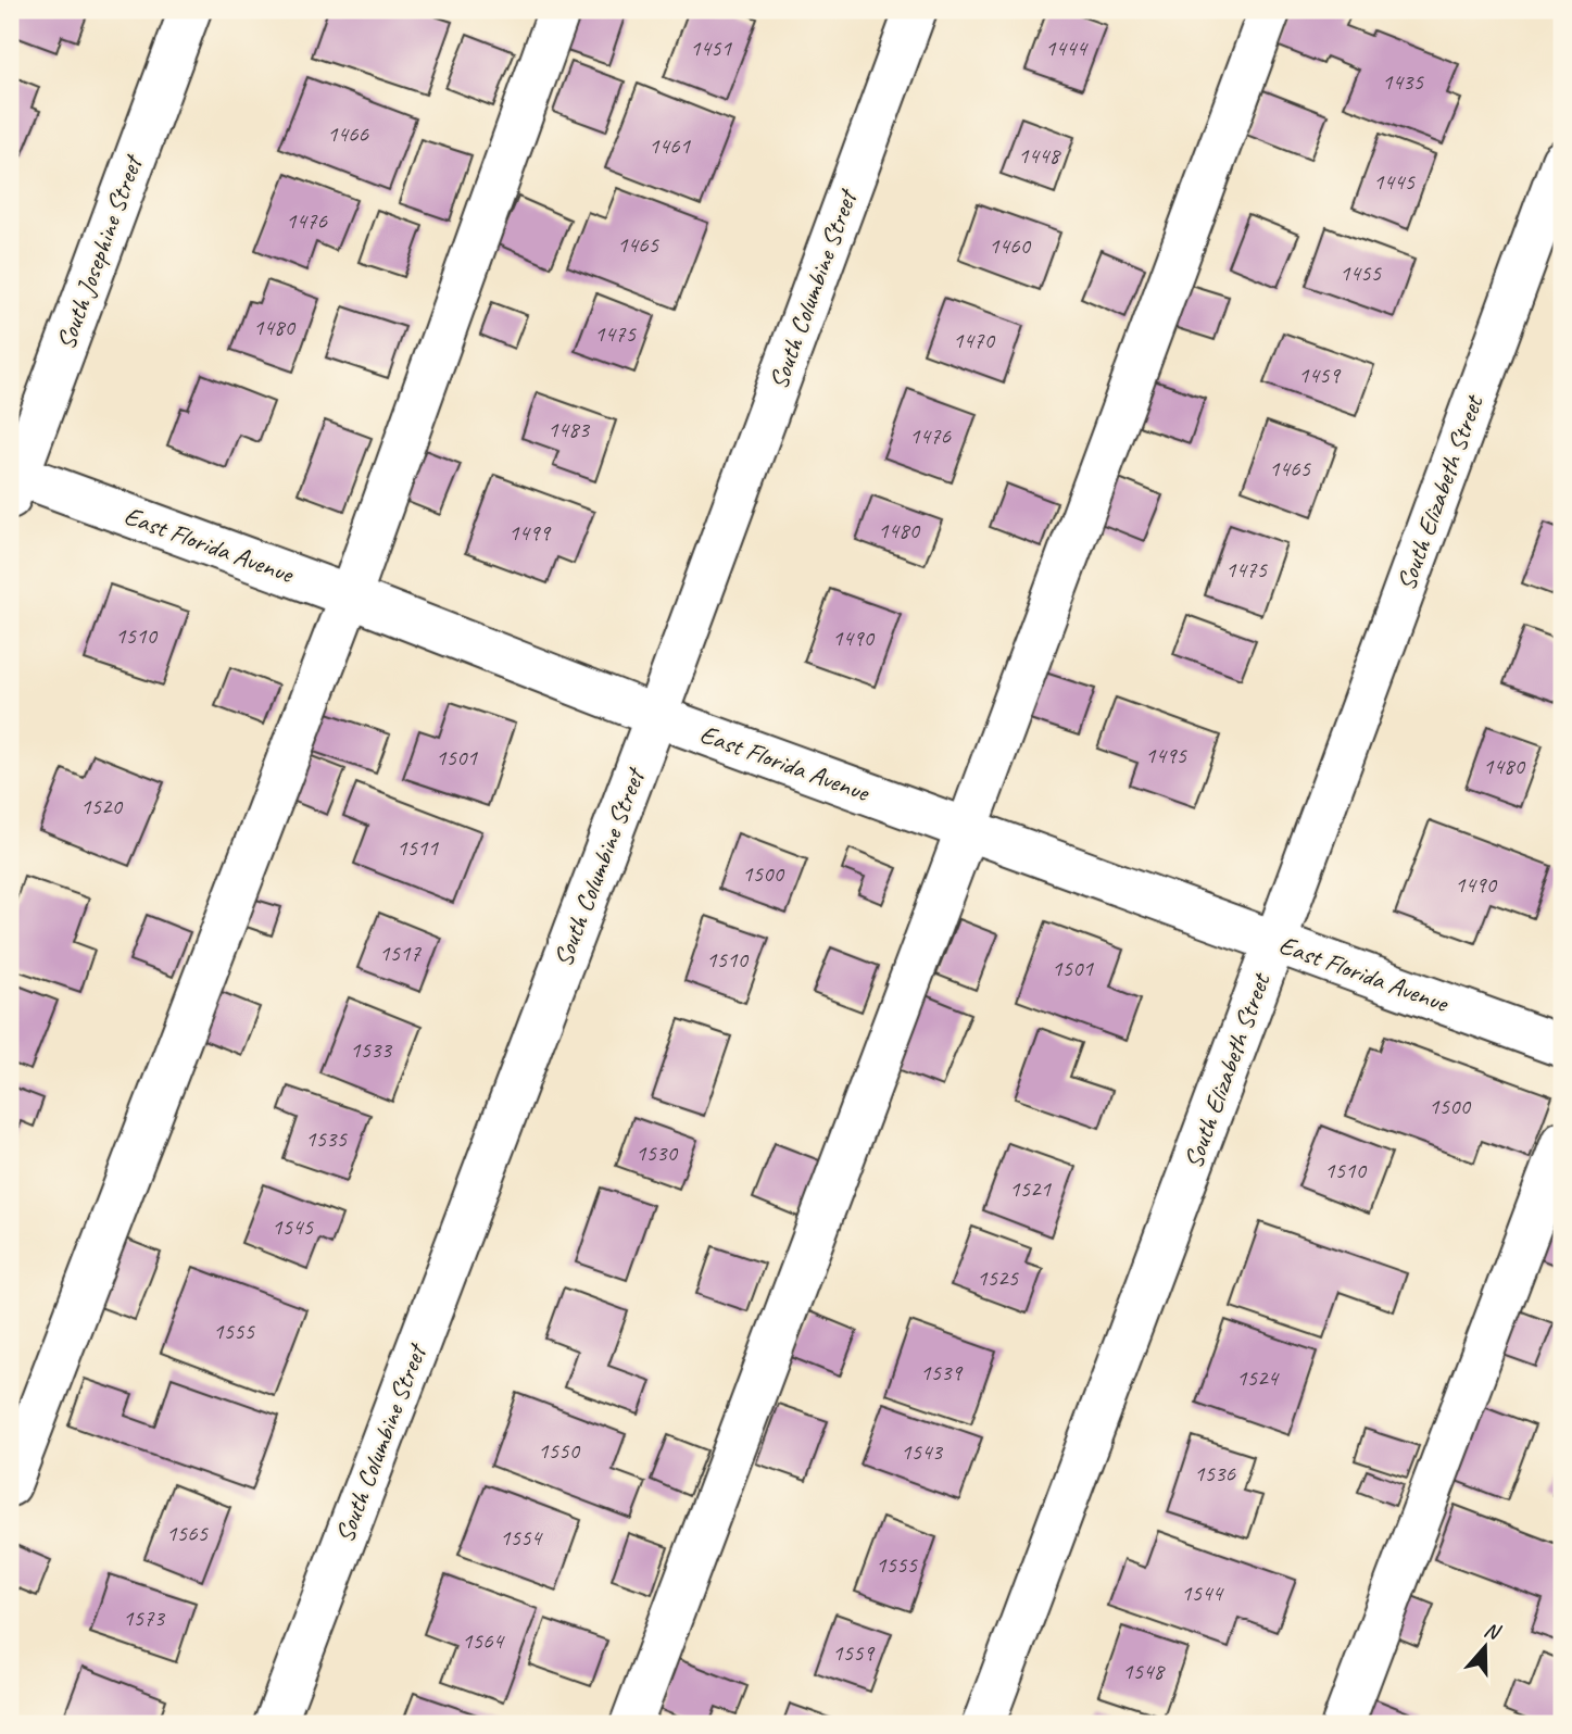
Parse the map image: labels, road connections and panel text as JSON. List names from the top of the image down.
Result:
{
  "streets": {
    "street": [
      "South Josephine Street",
      "South Columbine Street",
      "South Elizabeth Street",
      "East Florida Avenue"
    ]
  },
  "crossings": [
    ["South Josephine Street", "East Florida Avenue"],
    ["South Columbine Street", "East Florida Avenue"],
    ["South Elizabeth Street", "East Florida Avenue"]
  ],
  "house_numbers": [
    "1451",
    "1444",
    "1435",
    "1466",
    "1461",
    "1448",
    "1445",
    "1476",
    "1465",
    "1460",
    "1455",
    "1480",
    "1475",
    "1470",
    "1459",
    "1483",
    "1476",
    "1465",
    "1480",
    "1499",
    "1475",
    "1510",
    "1490",
    "1495",
    "1501",
    "1480",
    "1520",
    "1511",
    "1500",
    "1490",
    "1517",
    "1510",
    "1501",
    "1533",
    "1500",
    "1535",
    "1530",
    "1510",
    "1521",
    "1545",
    "1525",
    "1555",
    "1539",
    "1524",
    "1550",
    "1543",
    "1536",
    "1565",
    "1554",
    "1555",
    "1544",
    "1573",
    "1564",
    "1559",
    "1548"
  ],
  "north": "top"
}
